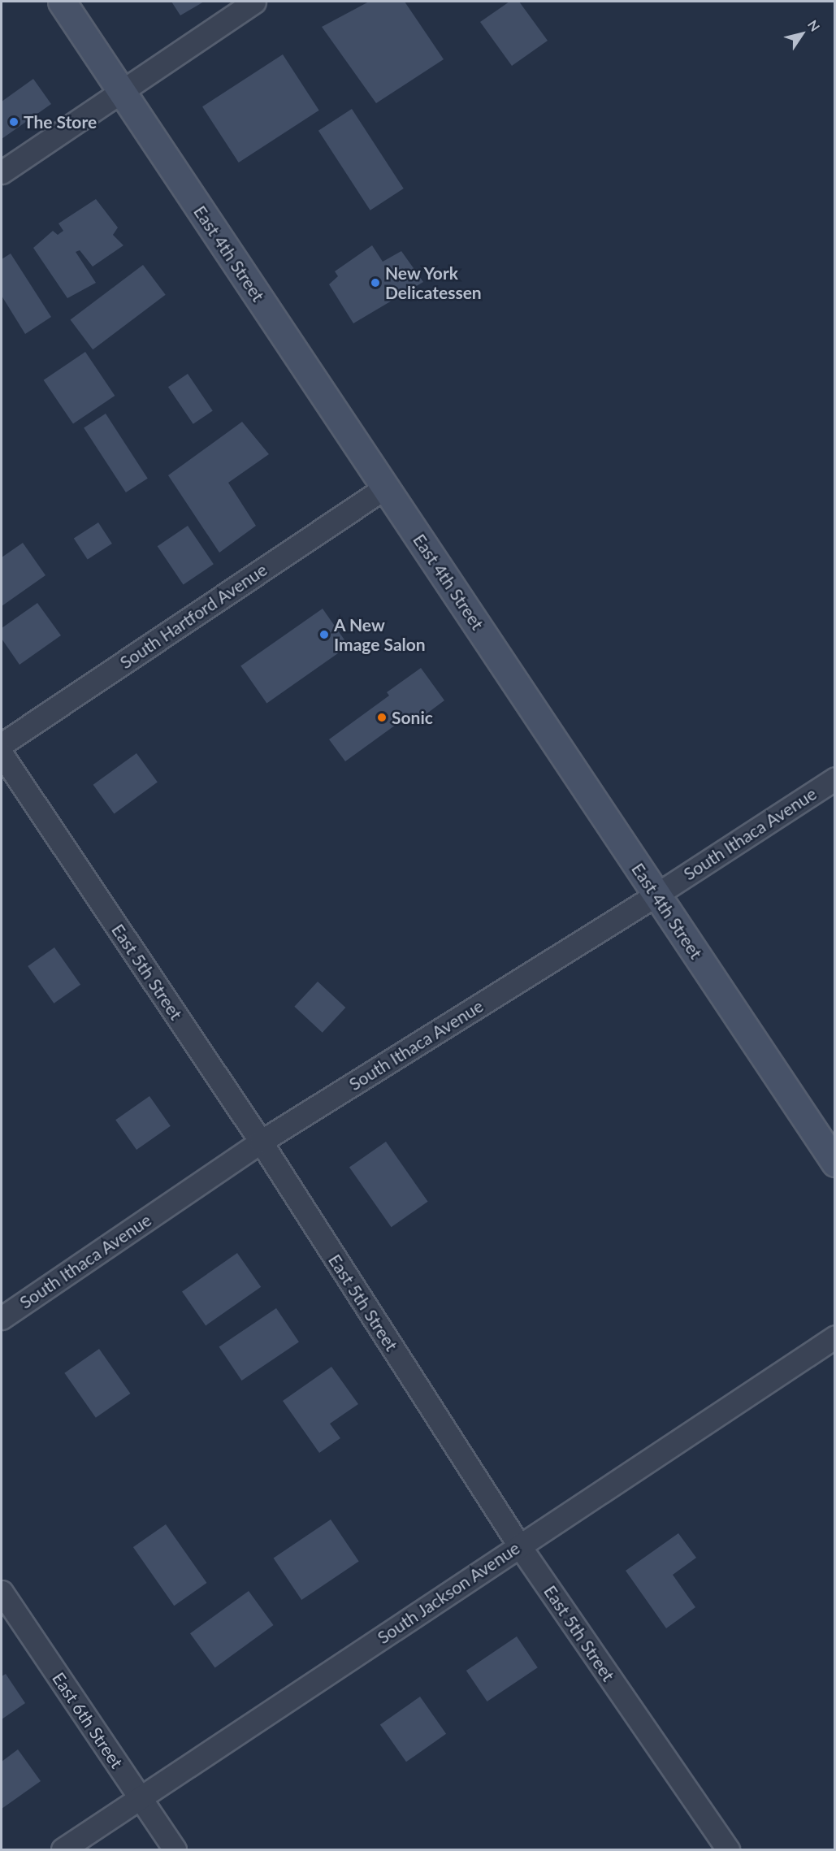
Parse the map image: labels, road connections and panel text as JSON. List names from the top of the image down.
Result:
{
  "streets": {
    "street": [
      "East 4th Street",
      "South Hartford Avenue",
      "South Ithaca Avenue",
      "East 5th Street",
      "South Jackson Avenue",
      "East 6th Street"
    ]
  },
  "crossings": [
    ["East 4th Street", "South Hartford Avenue"],
    ["East 4th Street", "South Ithaca Avenue"],
    ["South Ithaca Avenue", "East 5th Street"],
    ["East 5th Street", "South Jackson Avenue"],
    ["South Jackson Avenue", "East 6th Street"]
  ],
  "places": [
    "The Store",
    "New York Delicatessen",
    "A New Image Salon",
    "Sonic"
  ],
  "north": "top right"
}
